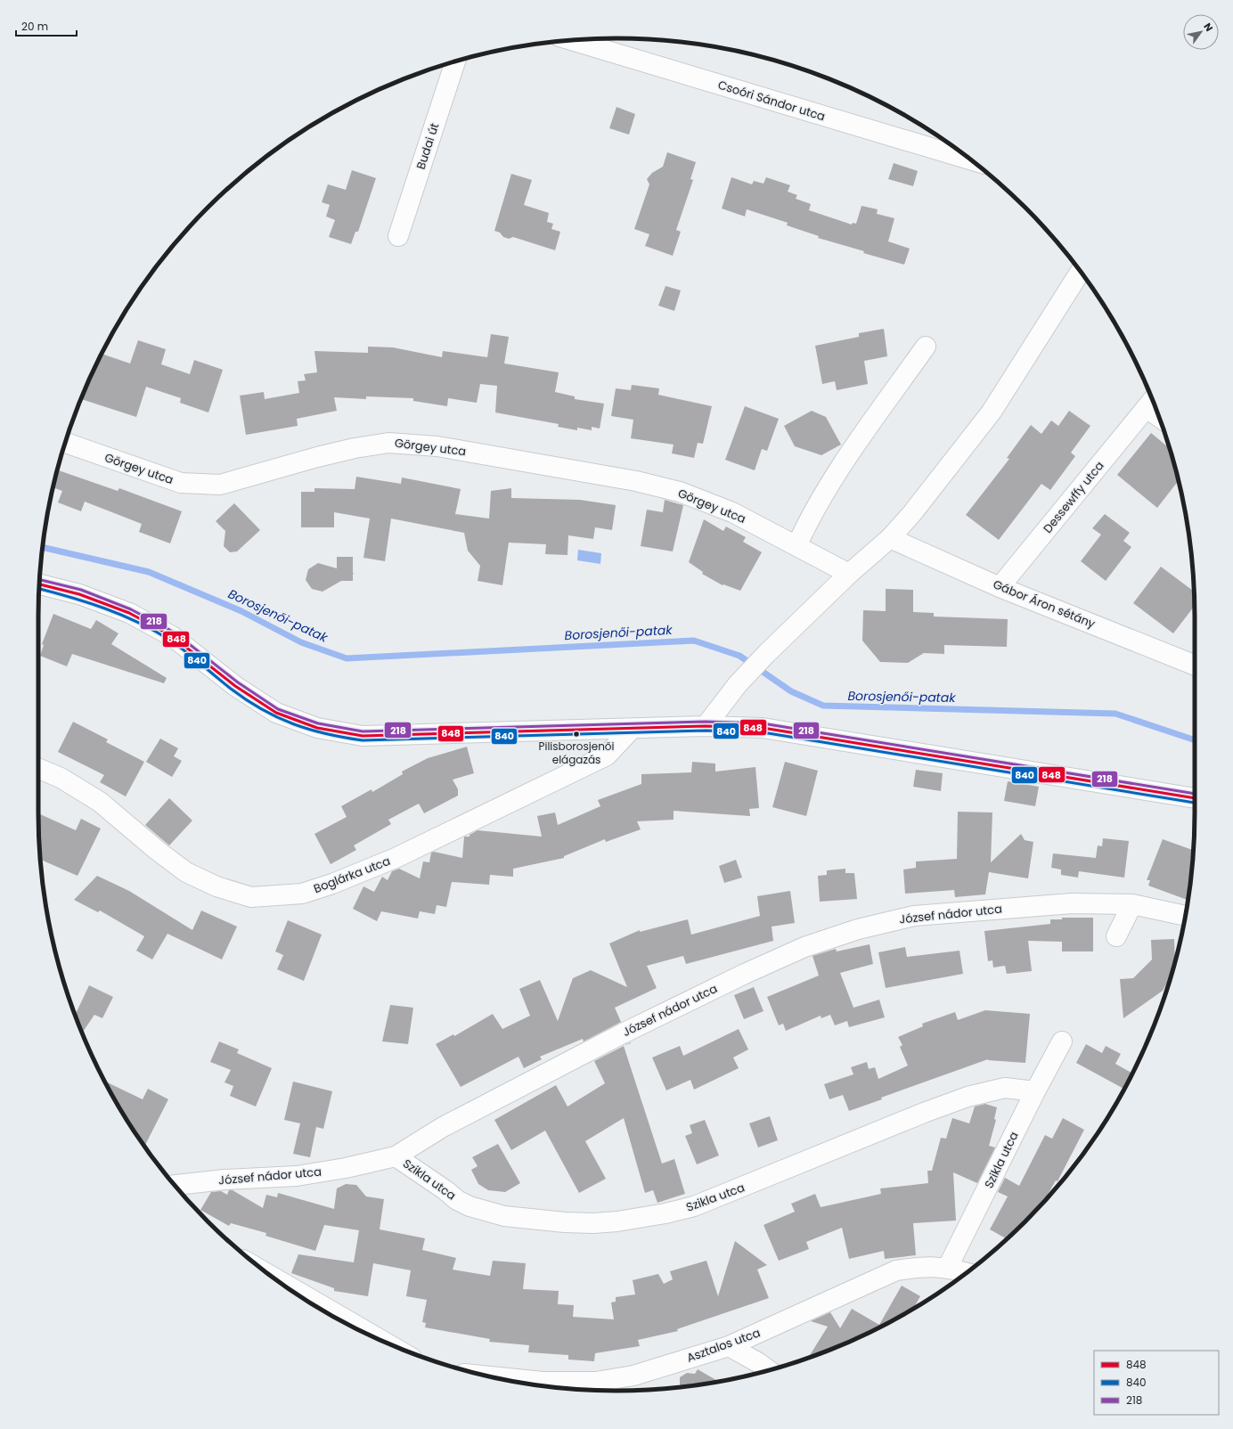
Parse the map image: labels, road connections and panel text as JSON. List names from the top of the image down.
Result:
{
  "streets": {
    "street": [
      "Csoóri Sándor utca",
      "Budai út",
      "Görgey utca",
      "Dessewffy utca",
      "Gábor Áron sétány",
      "Boglárka utca",
      "József nádor utca",
      "Szikla utca",
      "Asztalos utca"
    ]
  },
  "crossings": [
    ["Dessewffy utca", "Gábor Áron sétány"],
    ["József nádor utca", "Szikla utca"],
    ["Szikla utca", "Asztalos utca"]
  ],
  "water": ["Borosjenői-patak"],
  "places": ["Pilisborosjenői elágazás"],
  "lines": ["transit line 218", "transit line 848", "transit line 840"],
  "legend": ["848", "840", "218"],
  "scale_bar": "20 m",
  "north": "top right"
}
